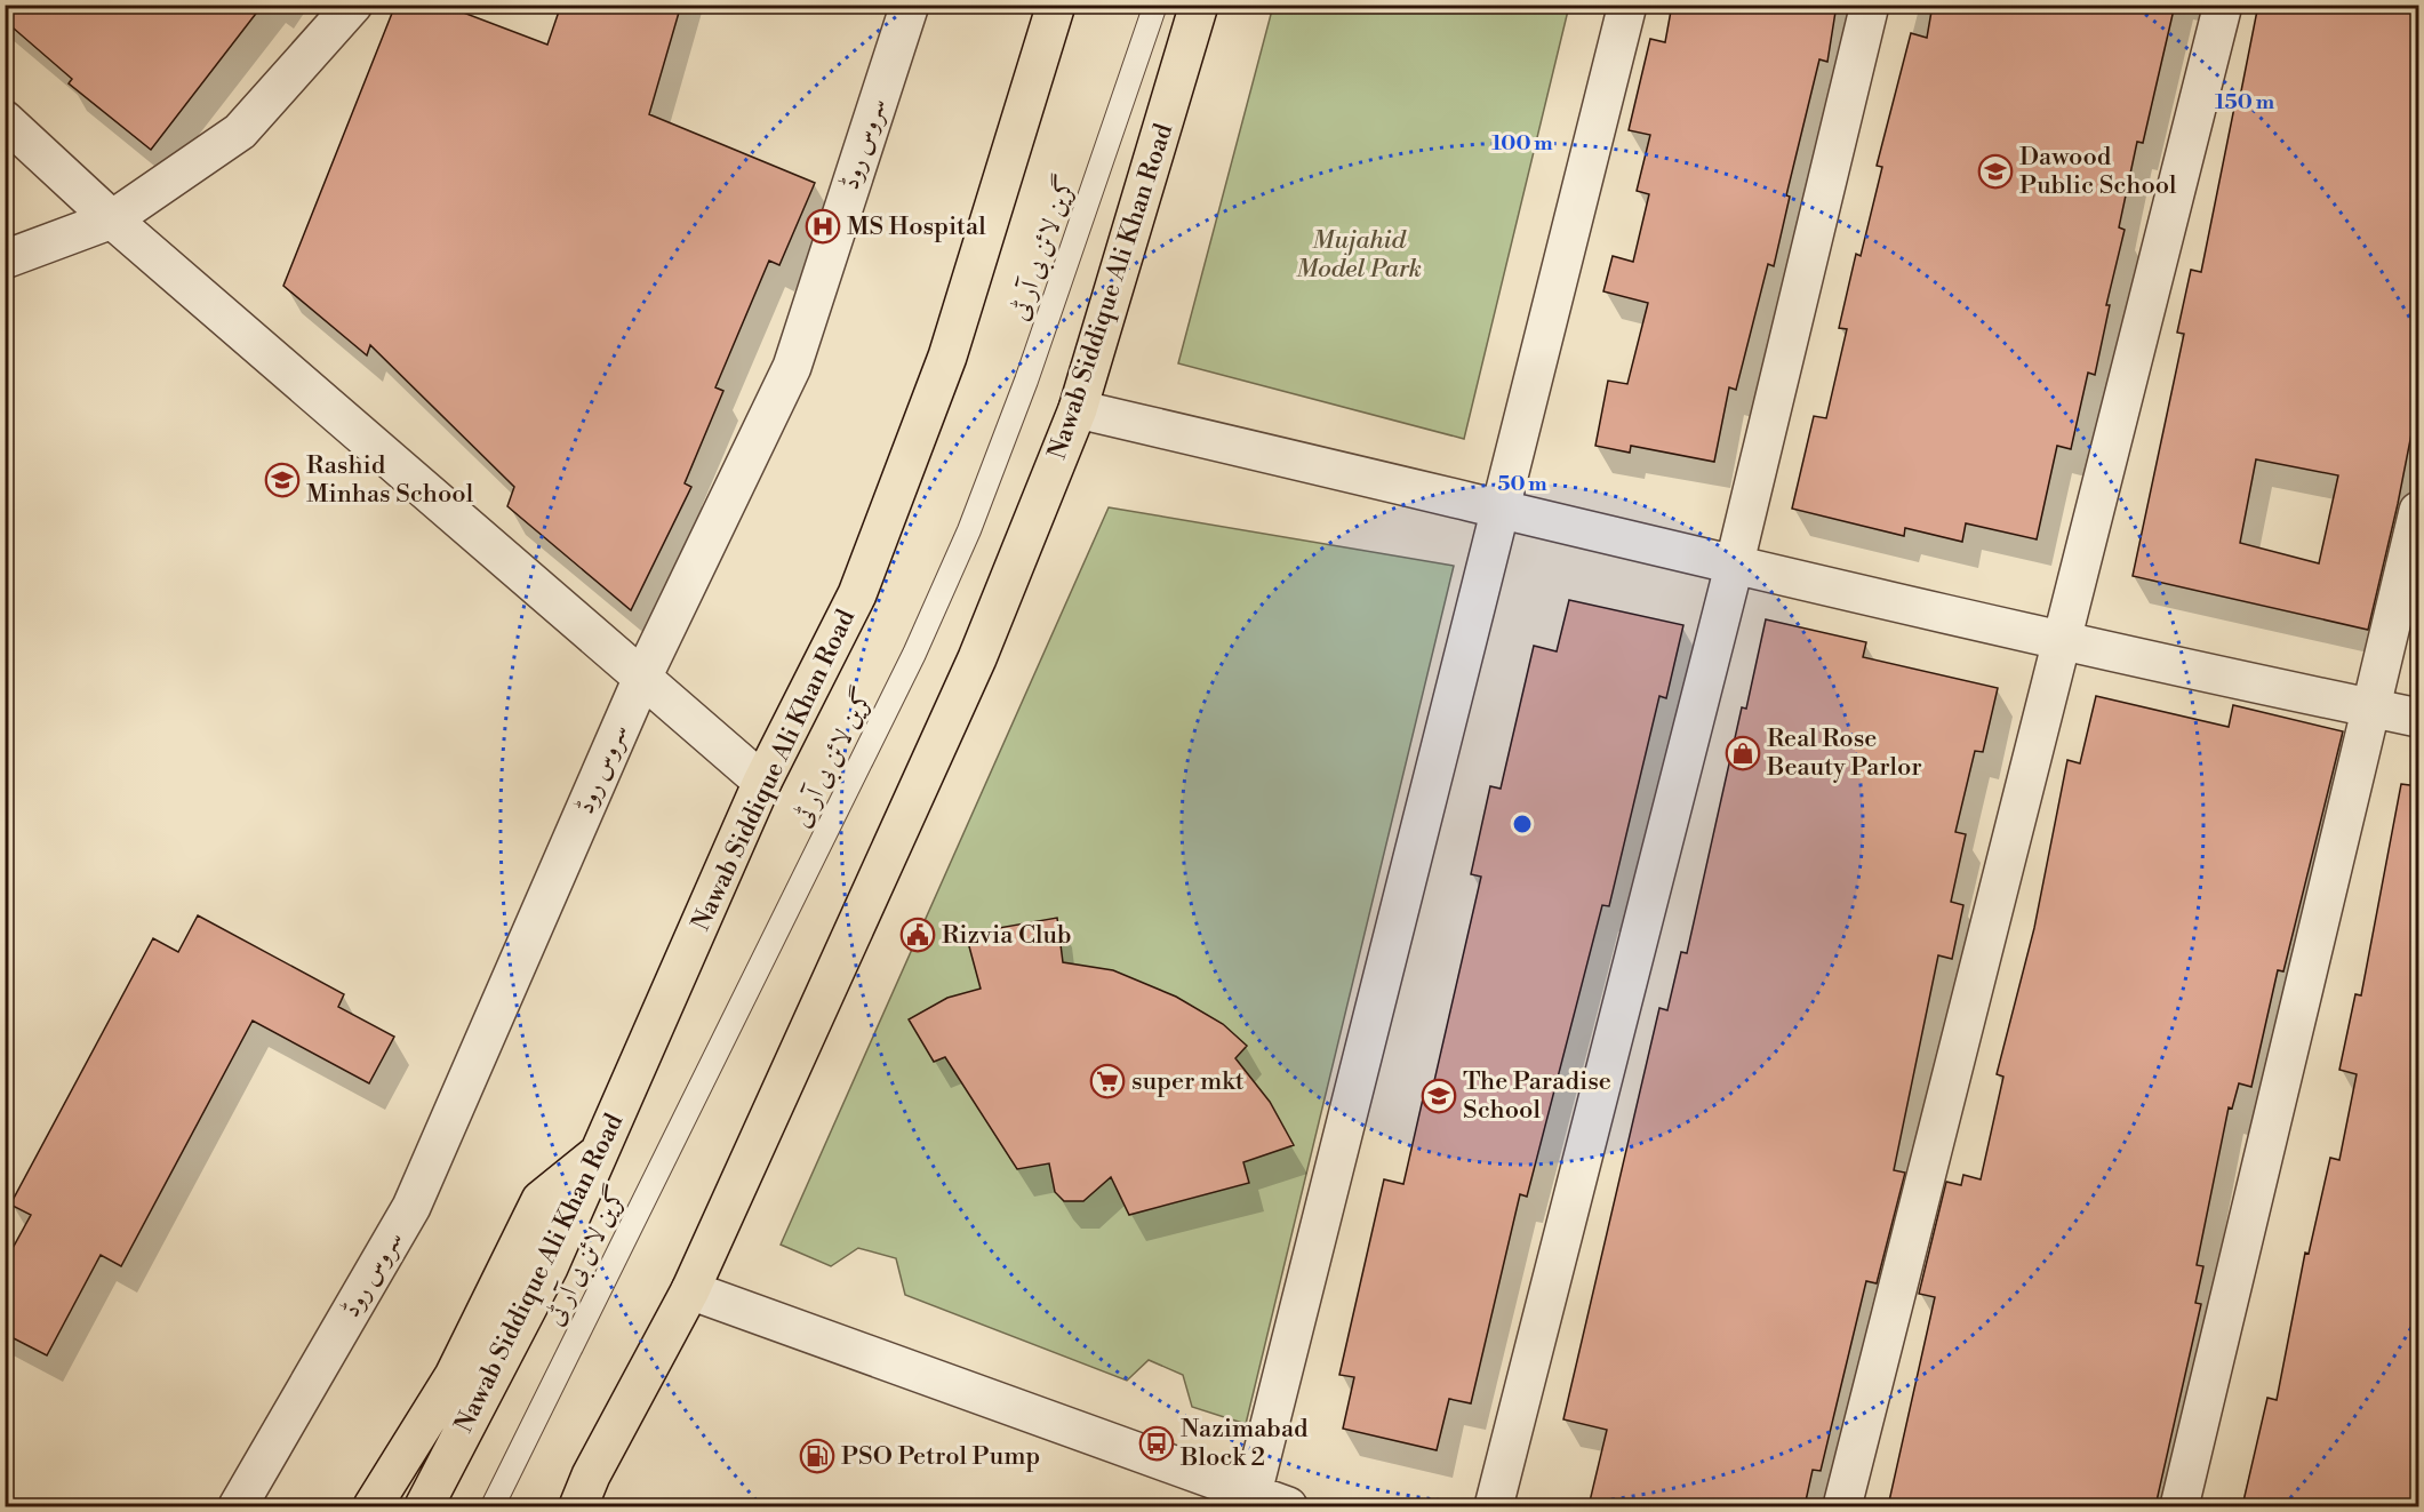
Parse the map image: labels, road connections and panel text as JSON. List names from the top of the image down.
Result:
{
  "streets": {
    "main road": ["Nawab Siddique Ali Khan Road"],
    "street": ["سروس روڈ"],
    "lane": ["گرین لائن بی آر ٹی"]
  },
  "parks": ["Mujahid Model Park"],
  "places": {
    "school or university": ["Dawood Public School", "Rashid Minhas School", "The Paradise School"],
    "hospital": ["MS Hospital"],
    "shop": ["Real Rose Beauty Parlor"],
    "public building": ["Rizvia Club"],
    "supermarket": ["super mkt"],
    "bus stop": ["Nazimabad Block 2"],
    "fuel station": ["PSO Petrol Pump"]
  },
  "rings": ["150 m", "100 m", "50 m"]
}
